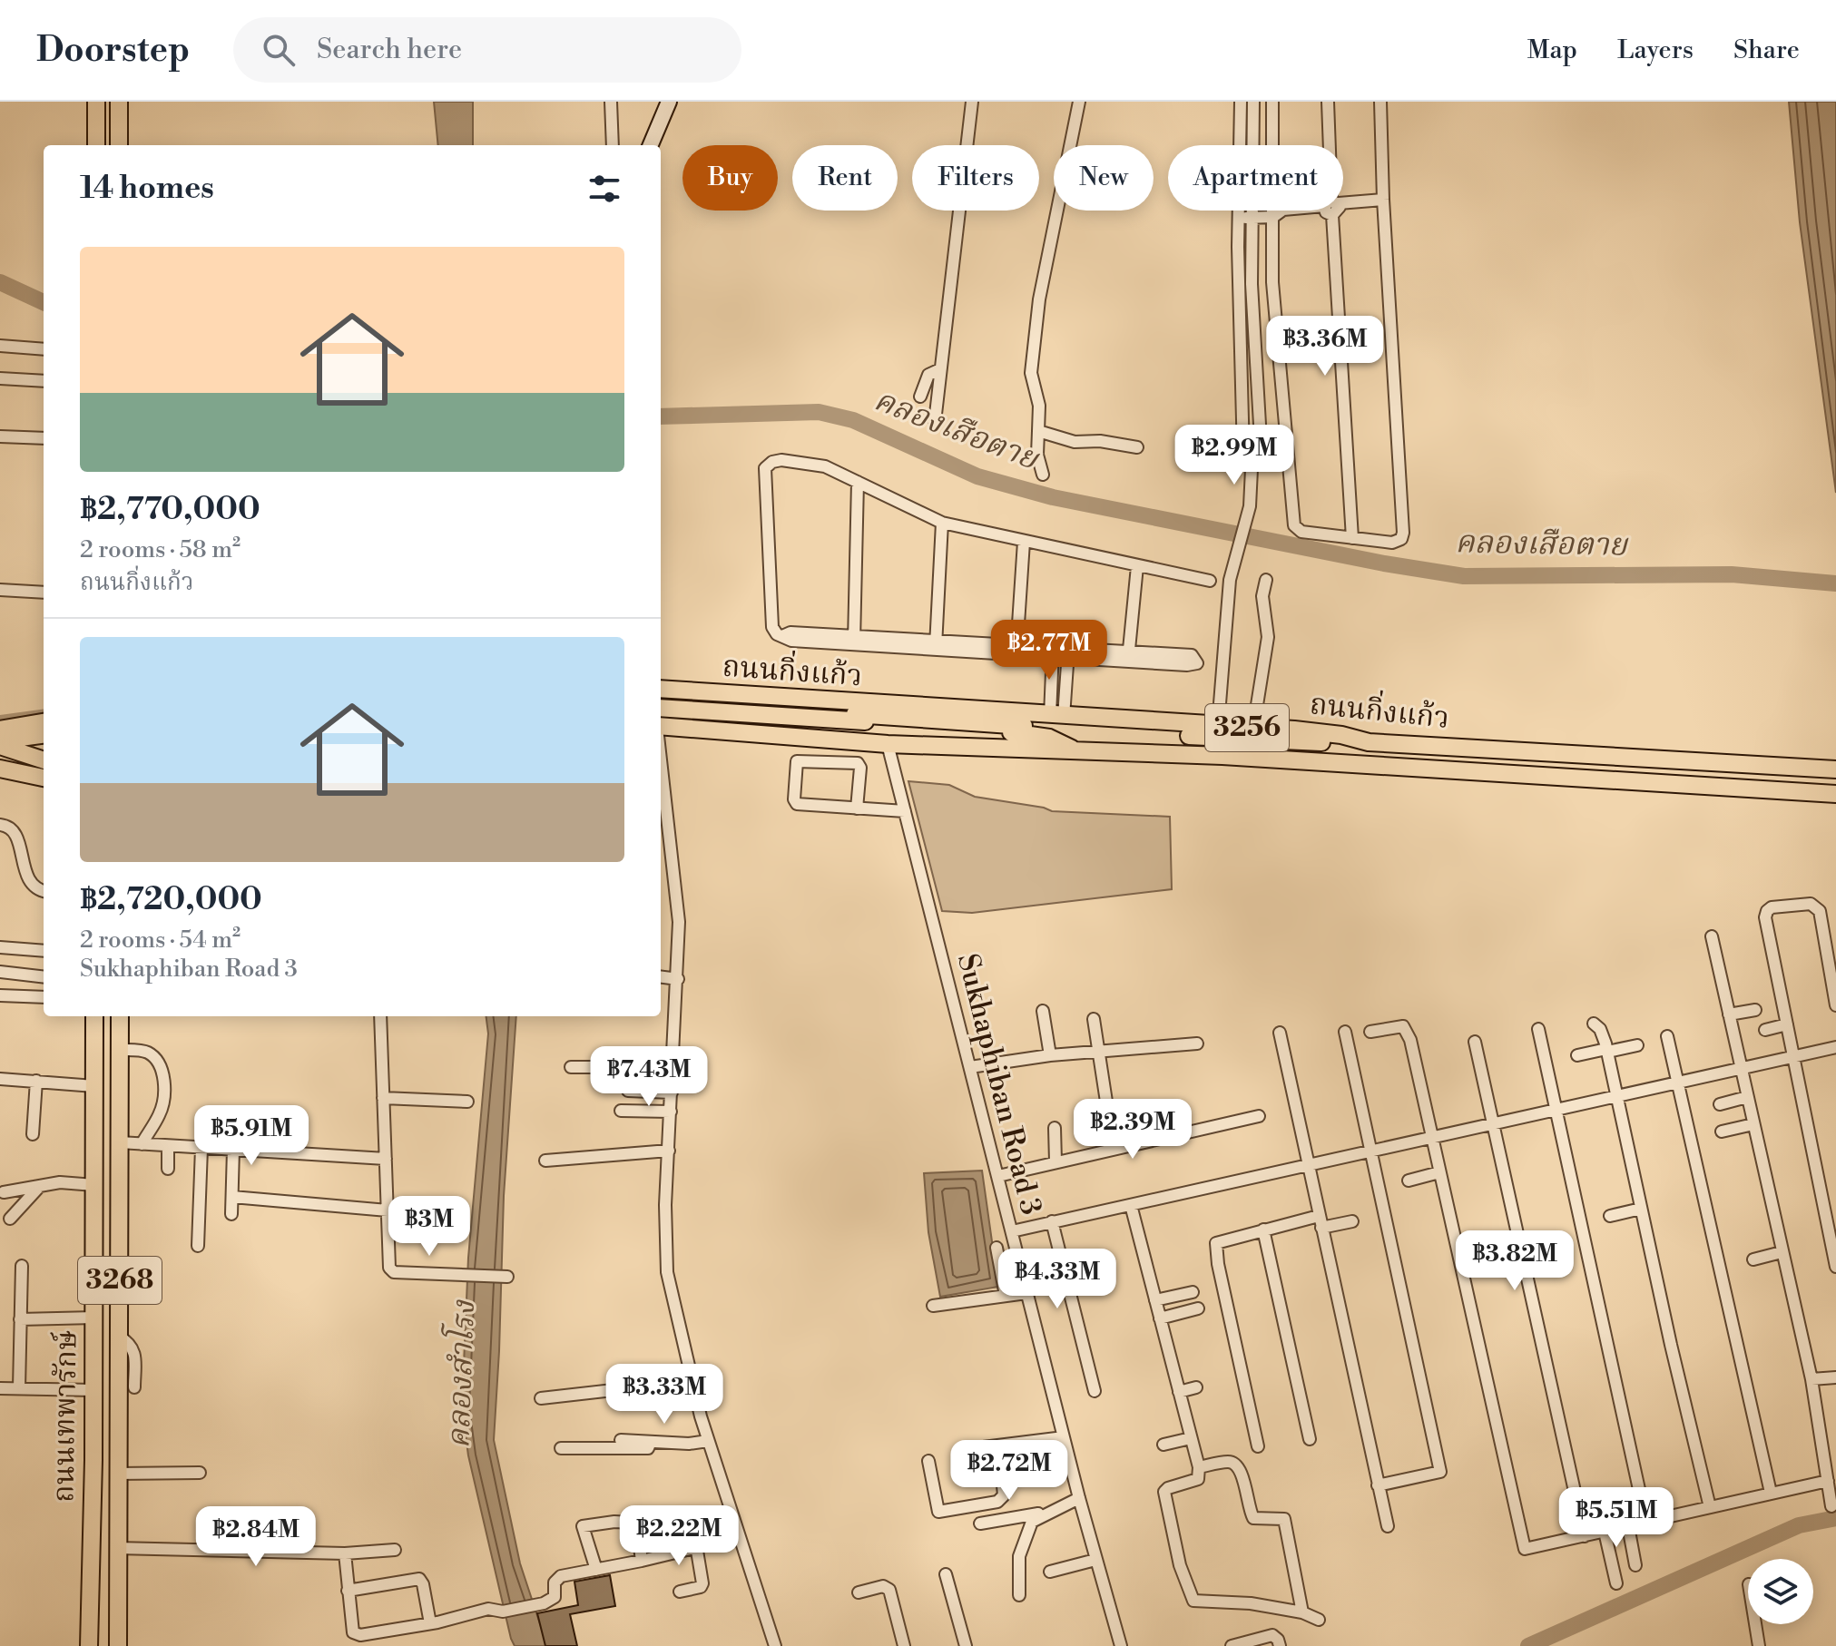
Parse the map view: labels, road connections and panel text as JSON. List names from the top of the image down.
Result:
{
  "streets": {
    "main road": [
      "ถนนกิ่งแก้ว",
      "3256",
      "3268",
      "ถนนเทพารักษ์"
    ],
    "street": ["Sukhaphiban Road 3"]
  },
  "crossings": [
    ["ถนนกิ่งแก้ว", "3256"],
    ["ถนนกิ่งแก้ว", "Sukhaphiban Road 3"]
  ],
  "water": ["คลองเสือตาย", "คลองสำโรง"],
  "page": {
    "header": "Doorstep",
    "search": "Search here",
    "nav": ["Map", "Layers", "Share"],
    "chip": [
      "Buy",
      "Rent",
      "Filters",
      "New",
      "Apartment"
    ],
    "heading": "14 homes",
    "list": [
      {
        "name": "฿2,770,000",
        "note": "2 rooms · 58 m² · ถนนกิ่งแก้ว"
      },
      {
        "name": "฿2,720,000",
        "note": "2 rooms · 54 m² · Sukhaphiban Road 3"
      }
    ],
    "price": [
      "฿3.36M",
      "฿2.99M",
      "฿2.77M",
      "฿7.43M",
      "฿2.39M",
      "฿5.91M",
      "฿3M",
      "฿3.82M",
      "฿4.33M",
      "฿3.33M",
      "฿2.72M",
      "฿5.51M",
      "฿2.22M",
      "฿2.84M"
    ]
  }
}
